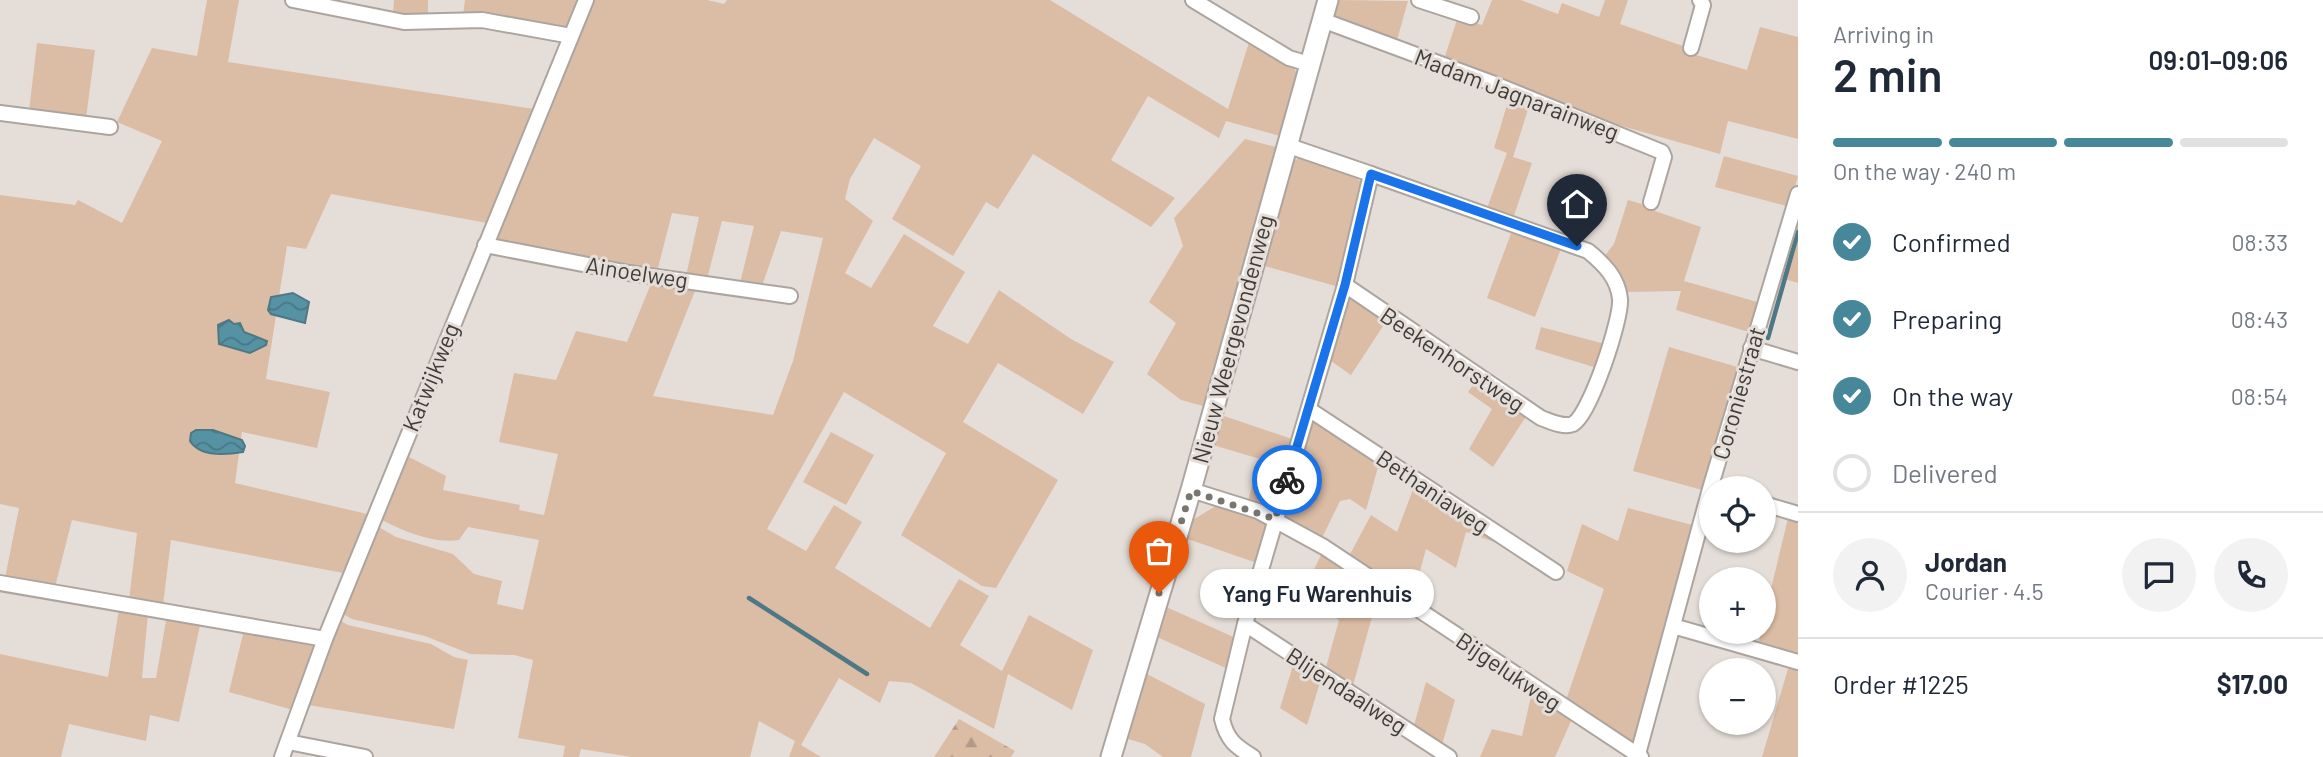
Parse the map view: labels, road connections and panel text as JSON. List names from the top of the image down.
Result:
{
  "streets": {
    "street": [
      "Madam Jagnarainweg",
      "Ainoelweg",
      "Nieuw Weergevondenweg",
      "Beekenhorstweg",
      "Katwijkweg",
      "Coroniestraat",
      "Bethaniaweg",
      "Bijgelukweg",
      "Blijendaalweg"
    ]
  },
  "crossings": [
    ["Madam Jagnarainweg", "Nieuw Weergevondenweg"],
    ["Ainoelweg", "Katwijkweg"],
    ["Nieuw Weergevondenweg", "Bijgelukweg"],
    ["Coroniestraat", "Bijgelukweg"]
  ],
  "places": ["Yang Fu Warenhuis"],
  "page": {
    "heading": ["2 min", "Arriving in", "09:01–09:06"],
    "panel": [
      "Jordan",
      "Courier · 4.5",
      "Order #1225",
      "$17.00"
    ],
    "bar": "On the way · 240 m",
    "list": [
      ["Confirmed", "08:33"],
      ["Preparing", "08:43"],
      ["On the way", "08:54"],
      "Delivered"
    ],
    "map_buttons": ["+", "−"],
    "bubble": "Yang Fu Warenhuis"
  }
}
